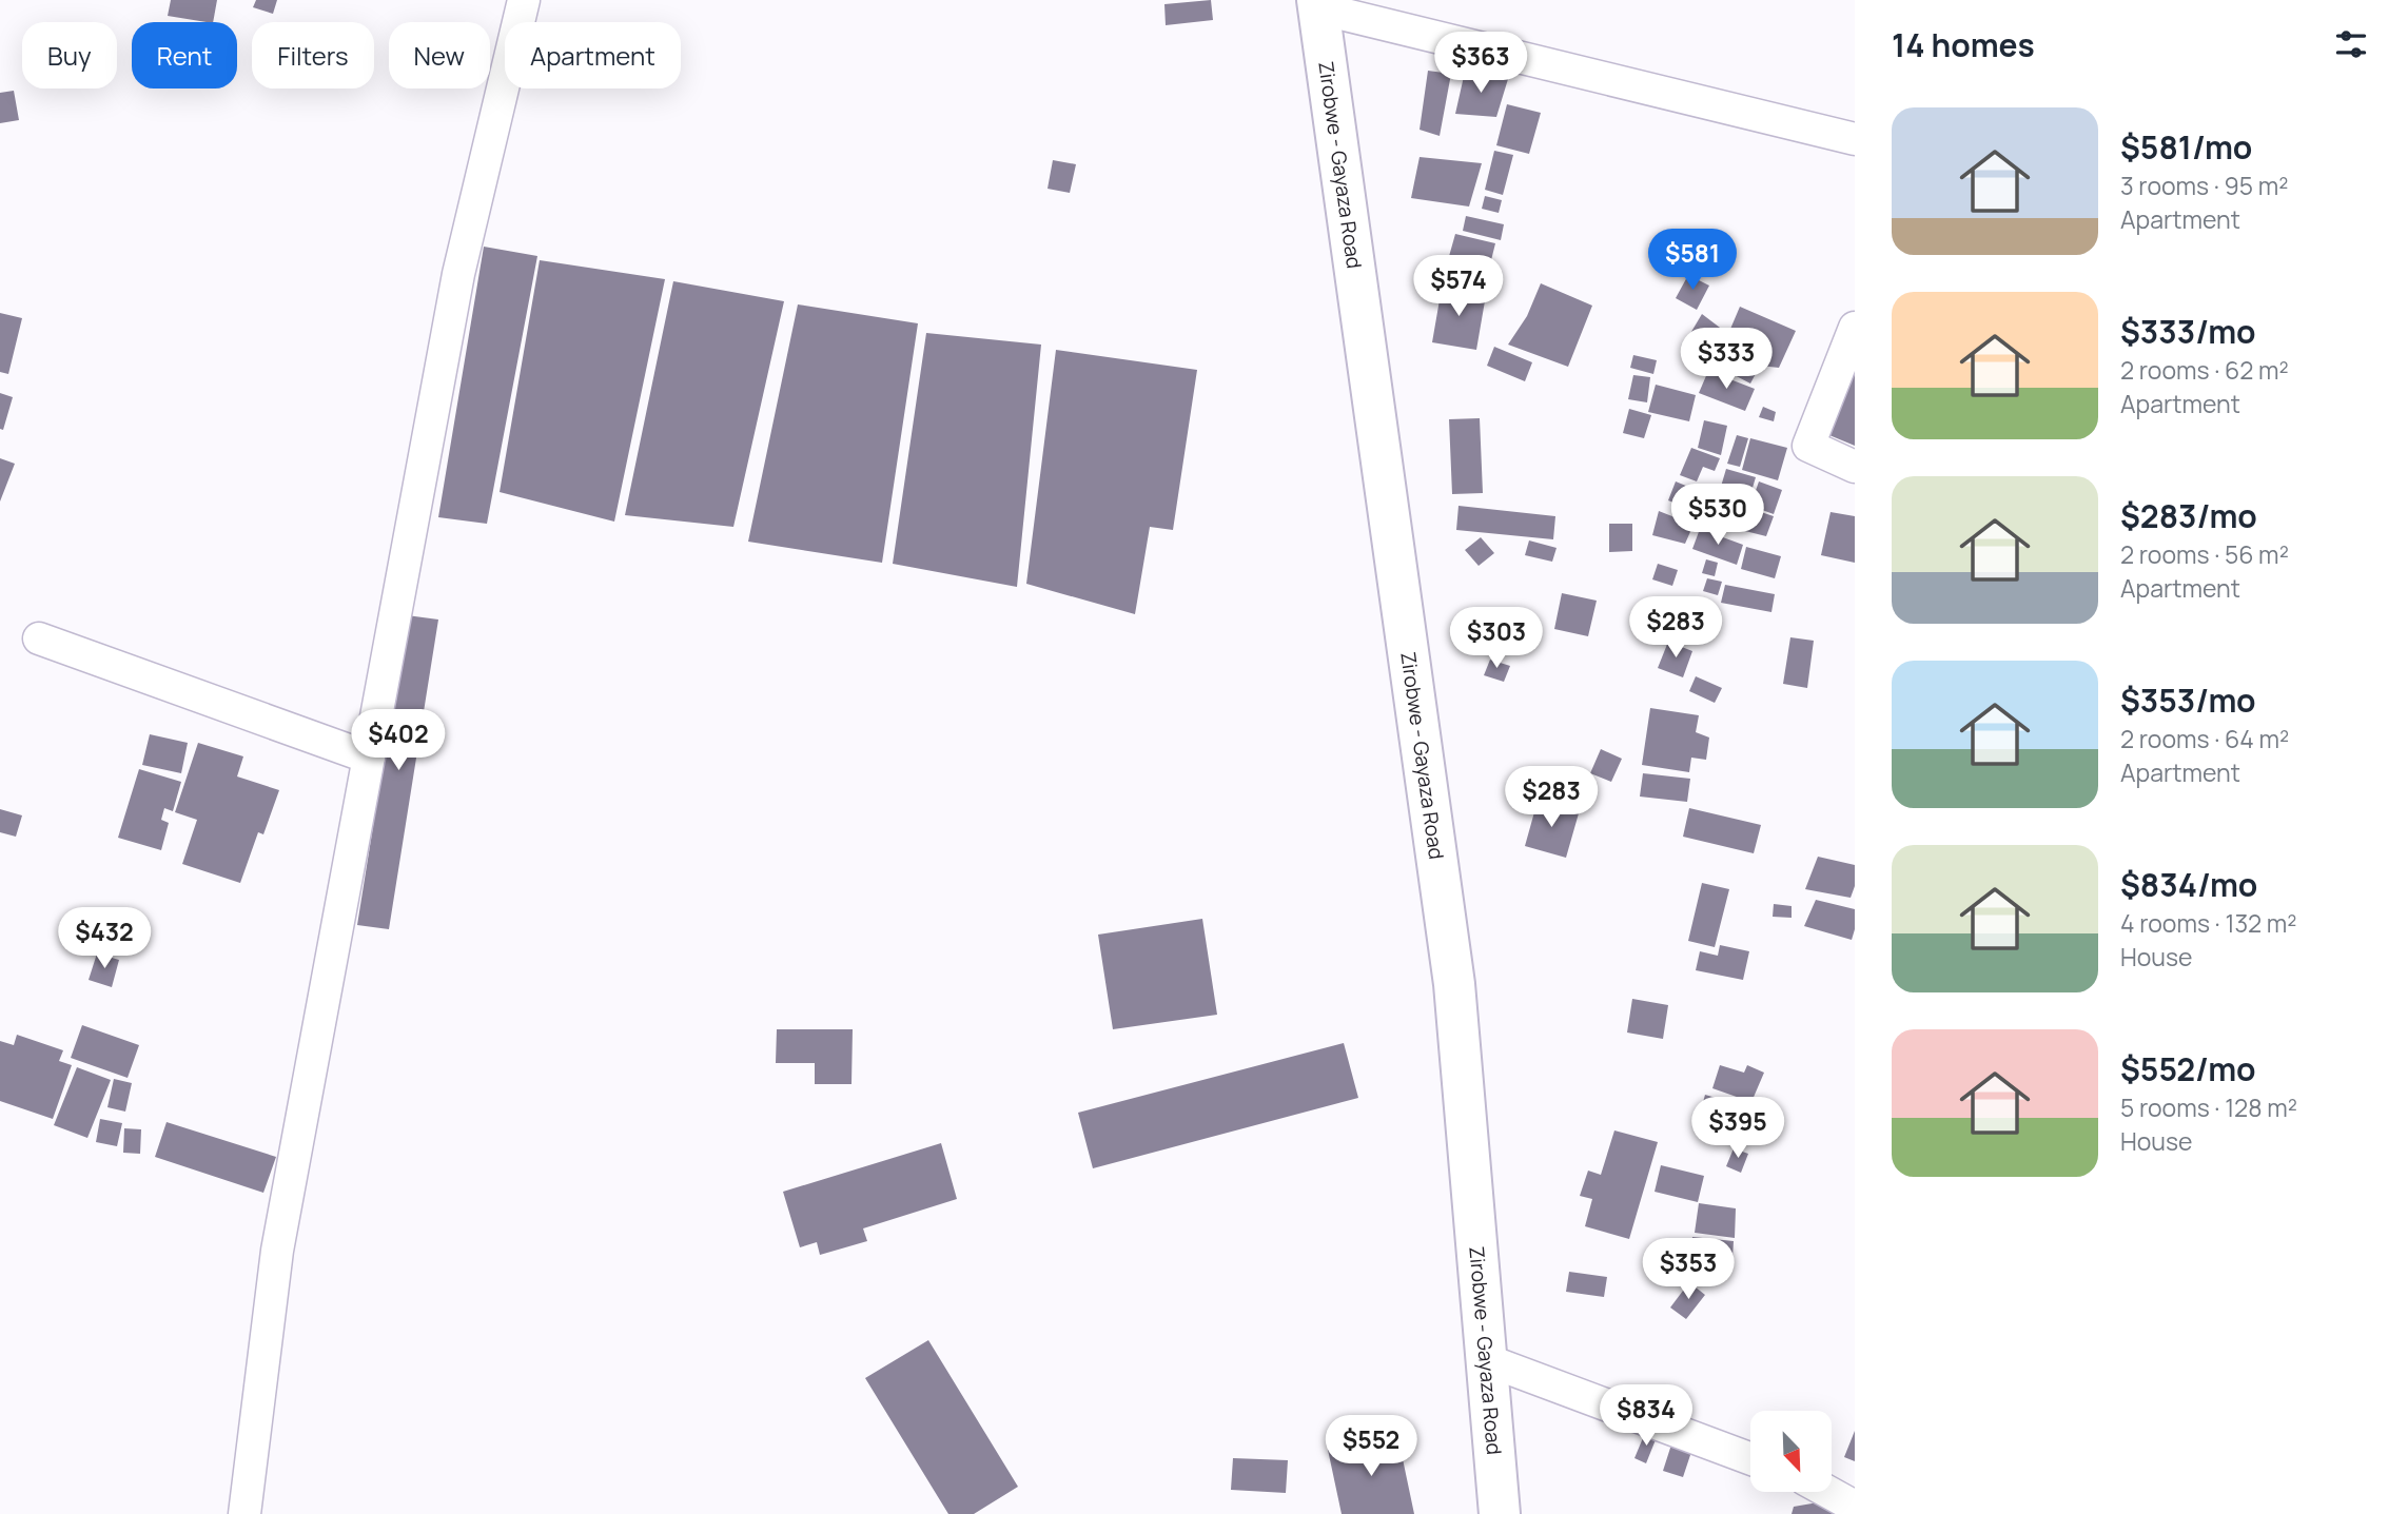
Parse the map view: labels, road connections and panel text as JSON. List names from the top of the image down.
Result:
{
  "streets": {
    "street": ["Zirobwe - Gayaza Road"]
  },
  "north": "bottom right",
  "page": {
    "heading": "14 homes",
    "chip": [
      "Buy",
      "Rent",
      "Filters",
      "New",
      "Apartment"
    ],
    "price": [
      "$363",
      "$581",
      "$574",
      "$333",
      "$530",
      "$283",
      "$303",
      "$402",
      "$283",
      "$432",
      "$395",
      "$353",
      "$834",
      "$552"
    ],
    "list": [
      {
        "name": "$581/mo",
        "note": "3 rooms · 95 m² · Apartment"
      },
      {
        "name": "$333/mo",
        "note": "2 rooms · 62 m² · Apartment"
      },
      {
        "name": "$283/mo",
        "note": "2 rooms · 56 m² · Apartment"
      },
      {
        "name": "$353/mo",
        "note": "2 rooms · 64 m² · Apartment"
      },
      {
        "name": "$834/mo",
        "note": "4 rooms · 132 m² · House"
      },
      {
        "name": "$552/mo",
        "note": "5 rooms · 128 m² · House"
      }
    ]
  }
}
